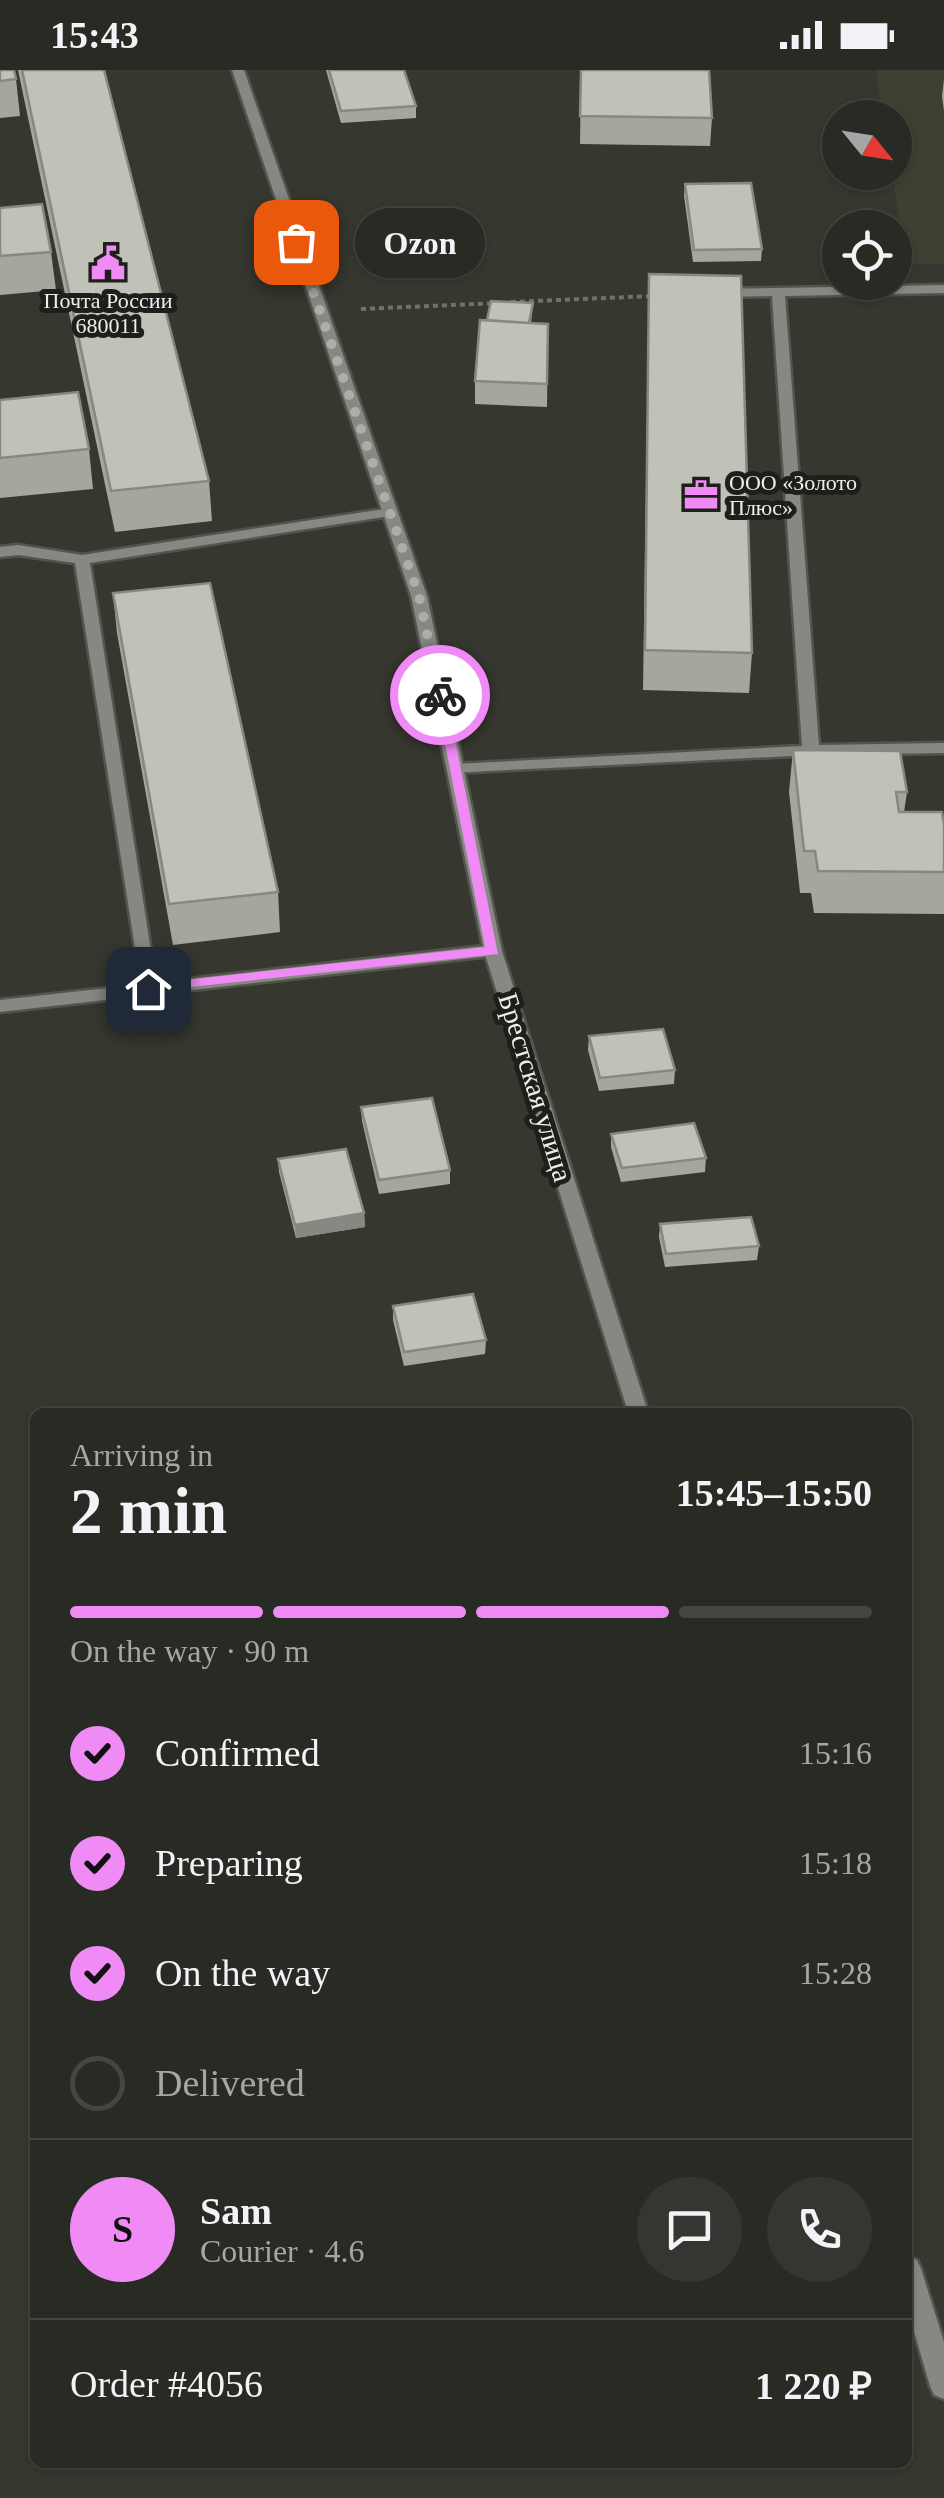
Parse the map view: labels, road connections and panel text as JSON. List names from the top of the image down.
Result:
{
  "streets": {
    "street": ["Брестская улица"]
  },
  "places": {
    "other": ["Ozon"],
    "public building": ["Почта России 680011"],
    "office": ["ООО «Золото Плюс»"]
  },
  "north": "bottom right",
  "page": {
    "status": "15:43",
    "bubble": "Ozon",
    "heading": ["2 min", "Arriving in", "15:45–15:50"],
    "panel": [
      "Sam",
      "Courier · 4.6",
      "Order #4056",
      "1 220 ₽"
    ],
    "bar": "On the way · 90 m",
    "list": [
      ["Confirmed", "15:16"],
      ["Preparing", "15:18"],
      ["On the way", "15:28"],
      "Delivered"
    ],
    "round": "S"
  }
}
